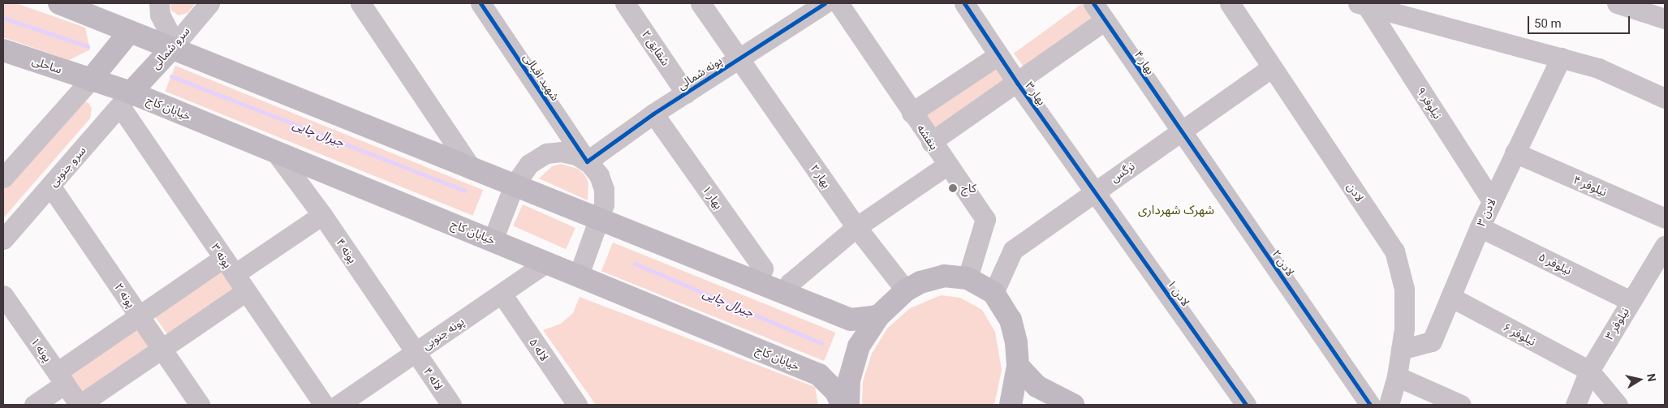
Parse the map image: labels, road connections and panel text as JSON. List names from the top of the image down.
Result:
{
  "streets": {
    "main road": ["سرو شمالی", "ساحلی", "خیابان کاج"],
    "street": [
      "شقایق ۲",
      "بهار ۴",
      "پونه شمالی",
      "شهید اقبالی",
      "بهار ۳",
      "نیلوفر ۹",
      "بنفشه",
      "سرو جنوبی",
      "نرگس",
      "بهار ۲",
      "نیلوفر ۴",
      "لادن",
      "بهار ۱",
      "لادن ۳",
      "پونه ۴",
      "پونه ۳",
      "لادن ۲",
      "نیلوفر ۵",
      "لادن ۱",
      "پونه ۲",
      "نیلوفر ۳",
      "پونه جنوبی",
      "نیلوفر ۶",
      "پونه ۱",
      "لاله ۵",
      "لاله ۴"
    ]
  },
  "crossings": [
    ["سرو شمالی", "خیابان کاج"],
    ["سرو شمالی", "سرو جنوبی"],
    ["سرو شمالی", "پونه ۳"],
    ["شقایق ۲", "پونه شمالی"],
    ["بهار ۴", "نرگس"],
    ["بهار ۴", "لادن ۲"],
    ["ساحلی", "خیابان کاج"],
    ["پونه شمالی", "شهید اقبالی"],
    ["پونه شمالی", "بهار ۲"],
    ["پونه شمالی", "بهار ۱"],
    ["شهید اقبالی", "خیابان کاج"],
    ["بهار ۳", "نرگس"],
    ["بهار ۳", "لادن ۱"],
    ["نیلوفر ۹", "لادن ۳"],
    ["خیابان کاج", "سرو جنوبی"],
    ["خیابان کاج", "پونه ۴"],
    ["خیابان کاج", "پونه ۳"],
    ["خیابان کاج", "پونه جنوبی"],
    ["سرو جنوبی", "پونه ۳"],
    ["سرو جنوبی", "پونه ۲"],
    ["نرگس", "لادن"],
    ["نرگس", "لادن ۲"],
    ["نرگس", "لادن ۱"],
    ["نیلوفر ۴", "لادن ۳"],
    ["لادن", "لادن ۳"],
    ["لادن ۳", "نیلوفر ۵"],
    ["لادن ۳", "نیلوفر ۶"],
    ["پونه ۴", "پونه جنوبی"],
    ["پونه ۴", "لاله ۴"],
    ["نیلوفر ۵", "نیلوفر ۳"],
    ["نیلوفر ۳", "نیلوفر ۶"],
    ["پونه جنوبی", "لاله ۵"],
    ["پونه جنوبی", "لاله ۴"]
  ],
  "districts": ["شهرک شهرداری"],
  "water": ["جیرال چایی"],
  "places": ["کاج"],
  "scale_bar": "50 m",
  "north": "right"
}
